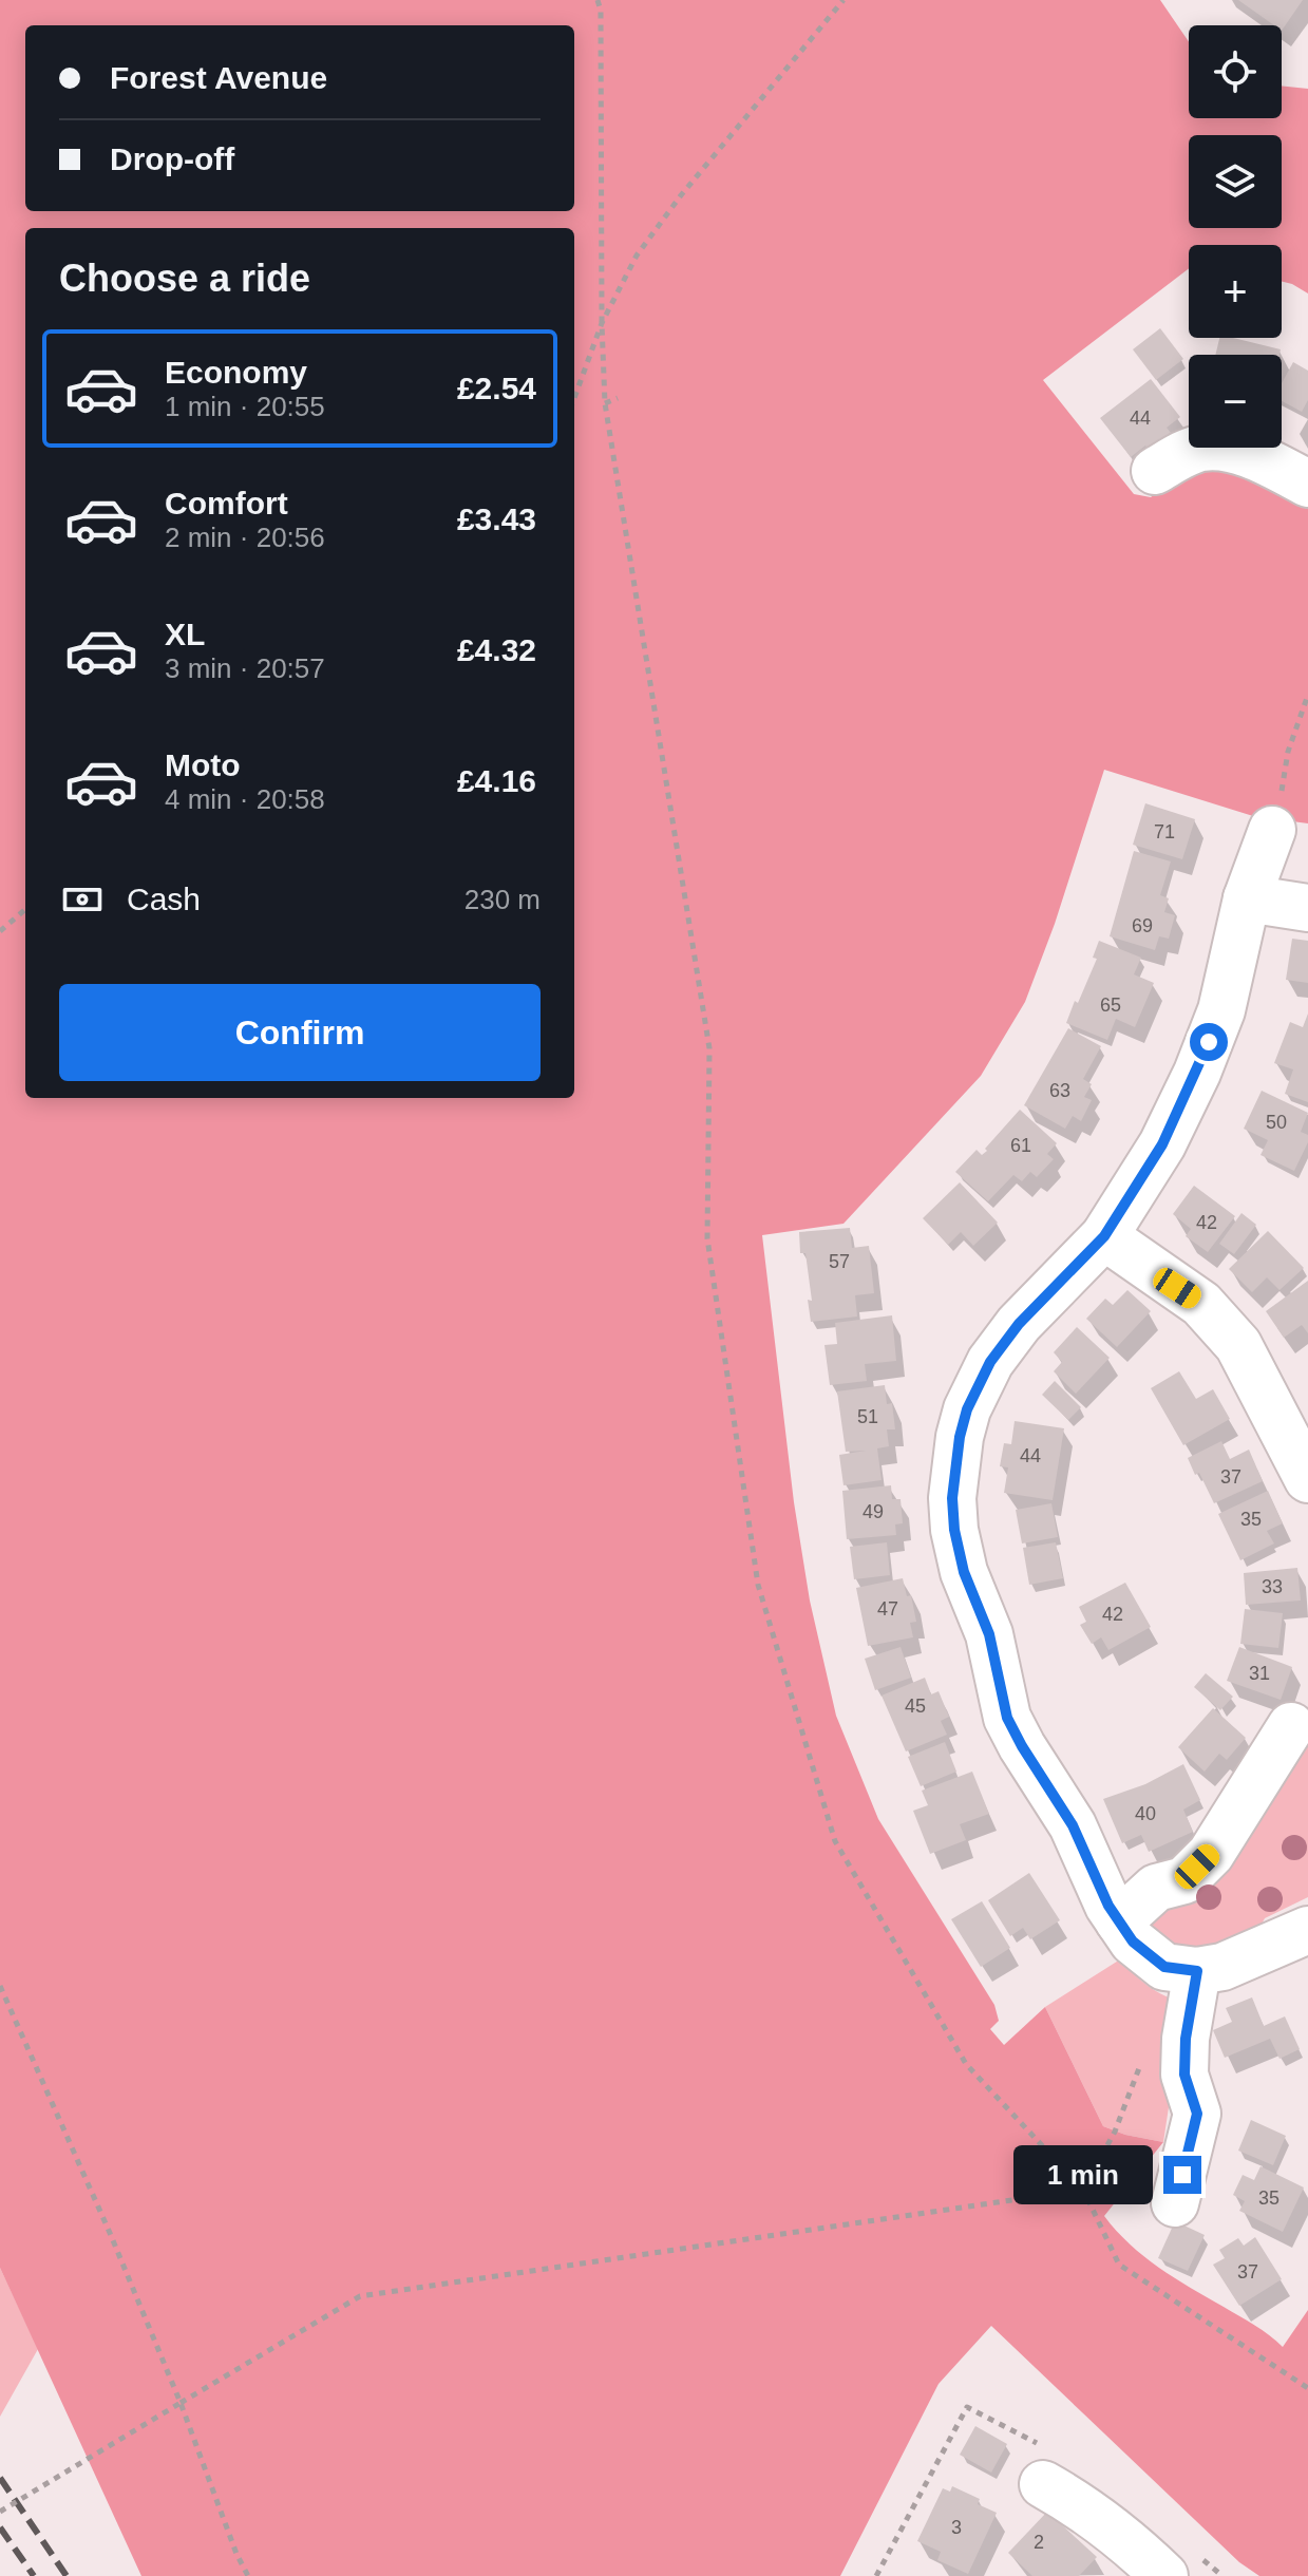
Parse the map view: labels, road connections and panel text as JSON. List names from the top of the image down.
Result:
{
  "house_numbers": [
    "44",
    "71",
    "69",
    "65",
    "63",
    "50",
    "61",
    "42",
    "57",
    "51",
    "44",
    "37",
    "49",
    "35",
    "33",
    "47",
    "42",
    "31",
    "45",
    "40",
    "35",
    "37",
    "3",
    "2"
  ],
  "page": {
    "map_buttons": ["+", "−"],
    "banner": ["Forest Avenue", "Drop-off"],
    "heading": "Choose a ride",
    "list": [
      {
        "name": "Economy",
        "note": "1 min · 20:55",
        "value": "£2.54"
      },
      {
        "name": "Comfort",
        "note": "2 min · 20:56",
        "value": "£3.43"
      },
      {
        "name": "XL",
        "note": "3 min · 20:57",
        "value": "£4.32"
      },
      {
        "name": "Moto",
        "note": "4 min · 20:58",
        "value": "£4.16"
      }
    ],
    "pay": ["Cash", "230 m"],
    "buttons": "Confirm",
    "bubble": "1 min"
  }
}
